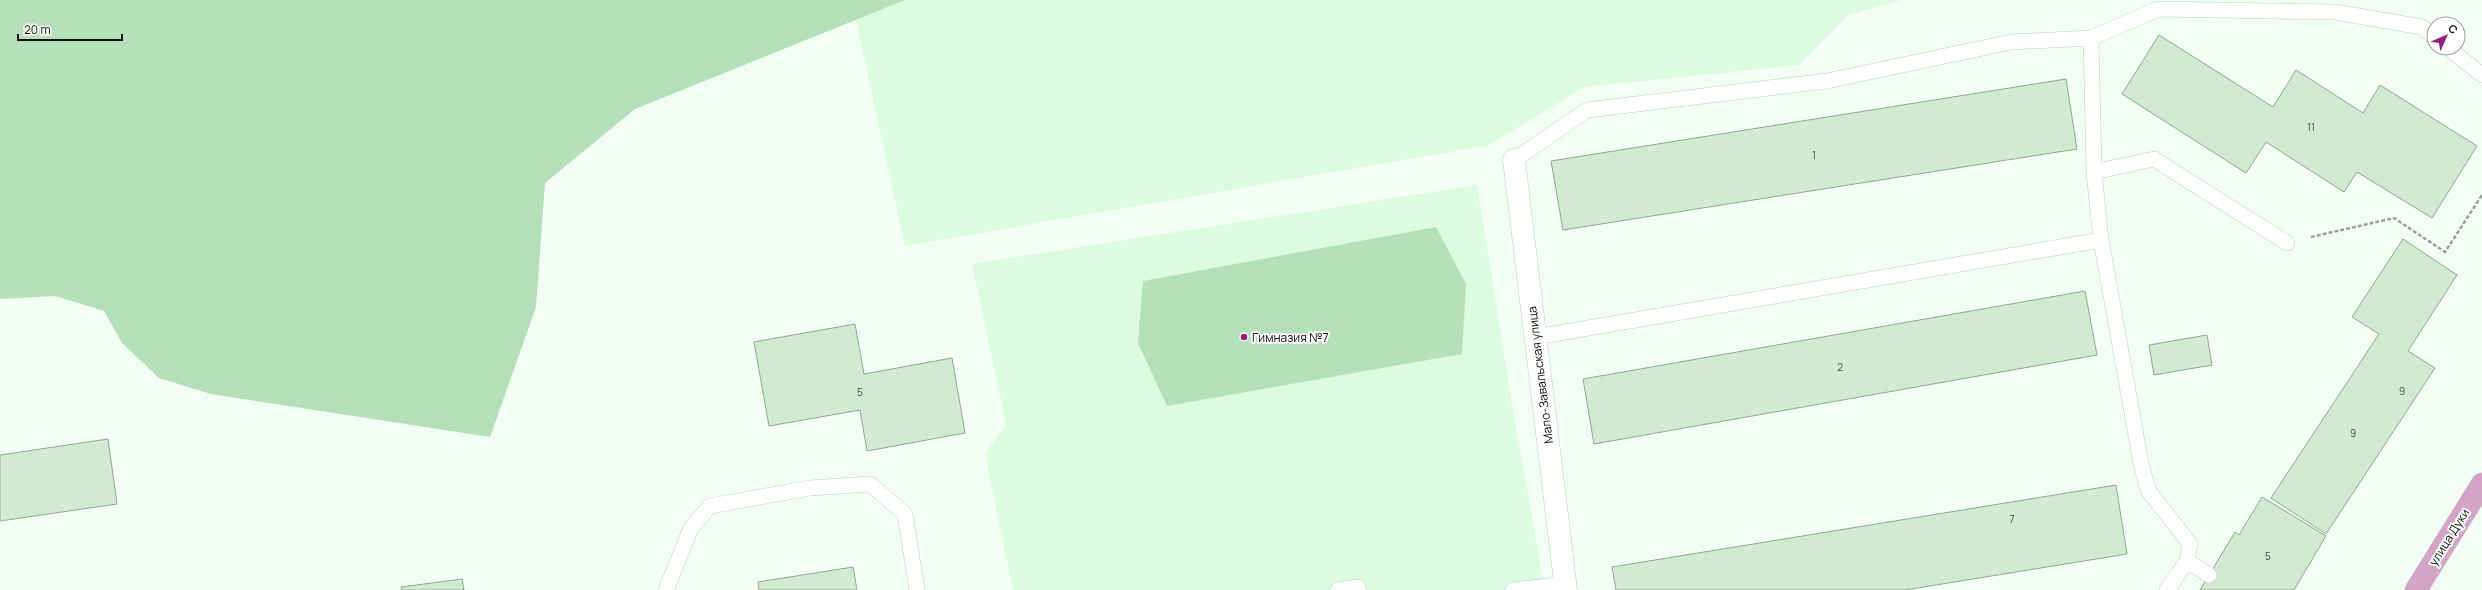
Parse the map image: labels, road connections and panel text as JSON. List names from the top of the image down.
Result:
{
  "streets": {
    "main road": ["улица Дуки"],
    "street": ["Мало-Завальская улица"]
  },
  "places": ["Гимназия №7"],
  "house_numbers": [
    "11",
    "1",
    "2",
    "9",
    "5",
    "9",
    "7",
    "5"
  ],
  "scale_bar": "20 m",
  "north": "top right"
}
